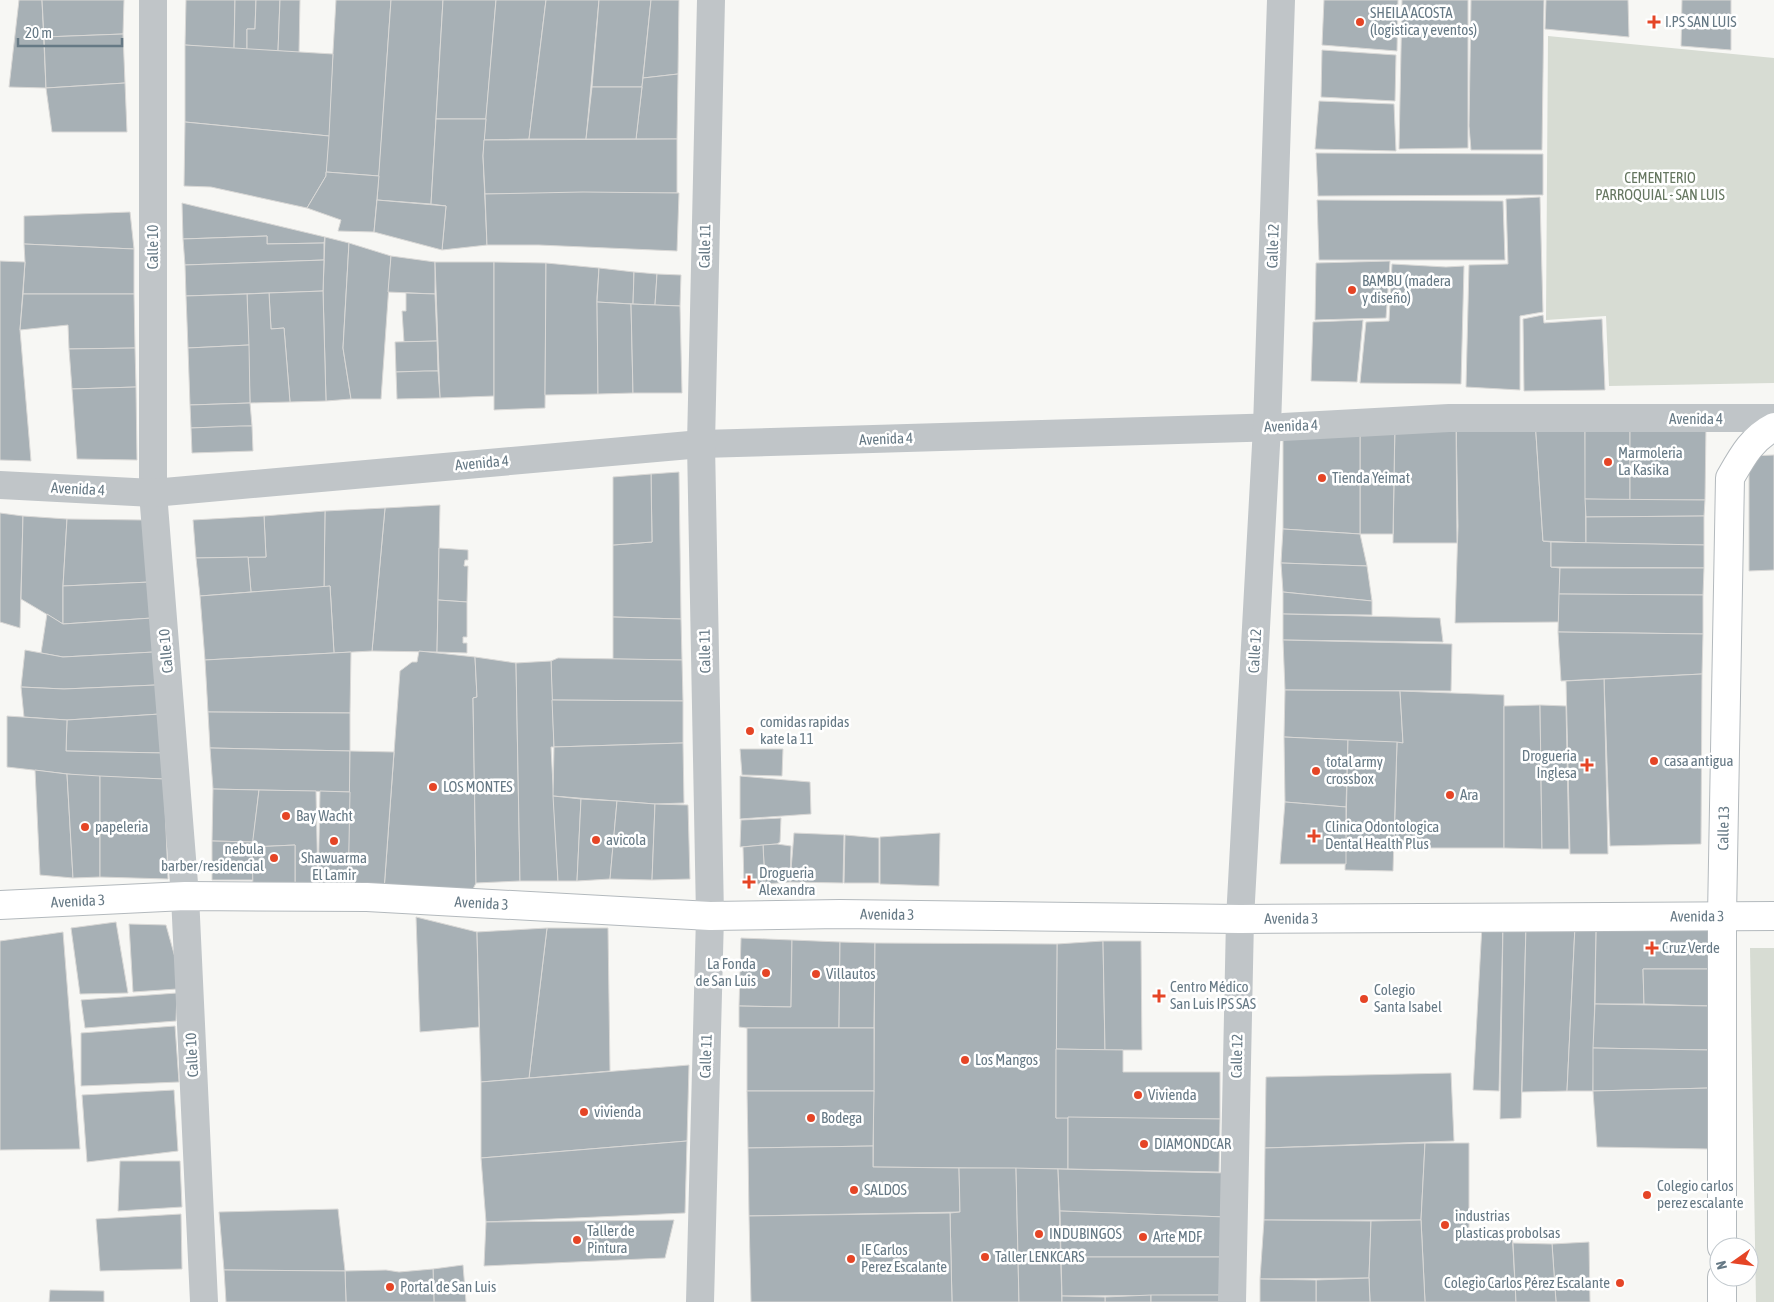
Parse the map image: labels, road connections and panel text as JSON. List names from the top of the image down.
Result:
{
  "streets": {
    "main road": ["Calle 13", "Avenida 3"],
    "street": [
      "Calle 11",
      "Calle 12",
      "Calle 10",
      "Avenida 4"
    ]
  },
  "crossings": [
    ["Calle 11", "Avenida 4"],
    ["Calle 11", "Avenida 3"],
    ["Calle 12", "Avenida 4"],
    ["Calle 12", "Avenida 3"],
    ["Calle 10", "Avenida 4"],
    ["Calle 10", "Avenida 3"],
    ["Calle 13", "Avenida 3"]
  ],
  "parks": ["CEMENTERIO PARROQUIAL - SAN LUIS"],
  "places": {
    "other": [
      "SHEILA ACOSTA (logistica y eventos)",
      "BAMBU (madera y diseño)",
      "Marmoleria La Kasika",
      "Tienda Yeimat",
      "comidas rapidas kate la 11",
      "casa antigua",
      "total army crossbox",
      "LOS MONTES",
      "Ara",
      "Bay Wacht",
      "papeleria",
      "avicola",
      "Shawuarma El Lamir",
      "nebula barber/residencial",
      "La Fonda de San Luis",
      "Villautos",
      "Colegio Santa Isabel",
      "Los Mangos",
      "Vivienda",
      "vivienda",
      "Bodega",
      "DIAMONDCAR",
      "SALDOS",
      "Colegio carlos perez escalante",
      "industrias plasticas probolsas",
      "INDUBINGOS",
      "Arte MDF",
      "Taller de Pintura",
      "Taller LENKCARS",
      "IE Carlos Perez Escalante",
      "Colegio Carlos Pérez Escalante",
      "Portal de San Luis"
    ],
    "health": [
      "I.PS SAN LUIS",
      "Drogueria Inglesa",
      "Clinica Odontologica Dental Health Plus",
      "Drogueria Alexandra",
      "Cruz Verde",
      "Centro Médico San Luis IPS SAS"
    ]
  },
  "scale_bar": "20 m",
  "north": "left"
}
